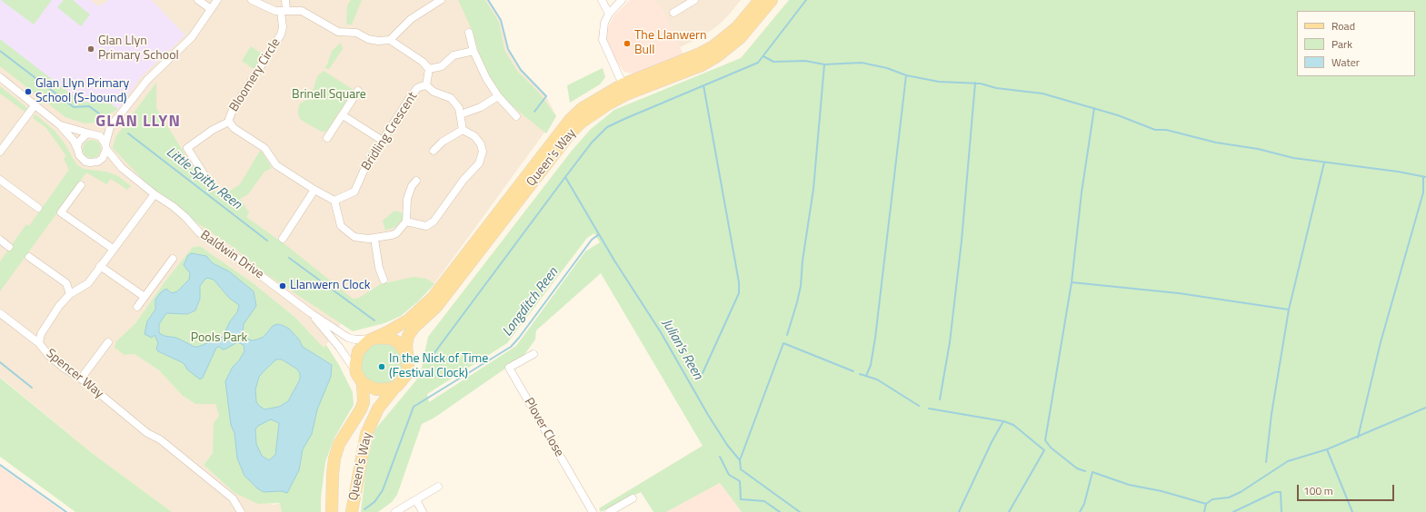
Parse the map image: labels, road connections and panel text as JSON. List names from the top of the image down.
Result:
{
  "streets": {
    "main road": ["Queen's Way"],
    "street": [
      "Bloomery Circle",
      "Bridling Crescent",
      "Baldwin Drive",
      "Spencer Way",
      "Plover Close"
    ]
  },
  "crossings": [
    ["Baldwin Drive", "Spencer Way"]
  ],
  "districts": ["GLAN LLYN"],
  "water": ["Little Spitty Reen", "Longditch Reen", "Julian's Reen"],
  "parks": ["Brinell Square", "Pools Park"],
  "places": [
    "The Llanwern Bull",
    "Glan Llyn Primary School",
    "Glan Llyn Primary School (S-bound)",
    "Llanwern Clock",
    "In the Nick of Time (Festival Clock)"
  ],
  "legend": ["Road", "Park", "Water"],
  "scale_bar": "100 m"
}
